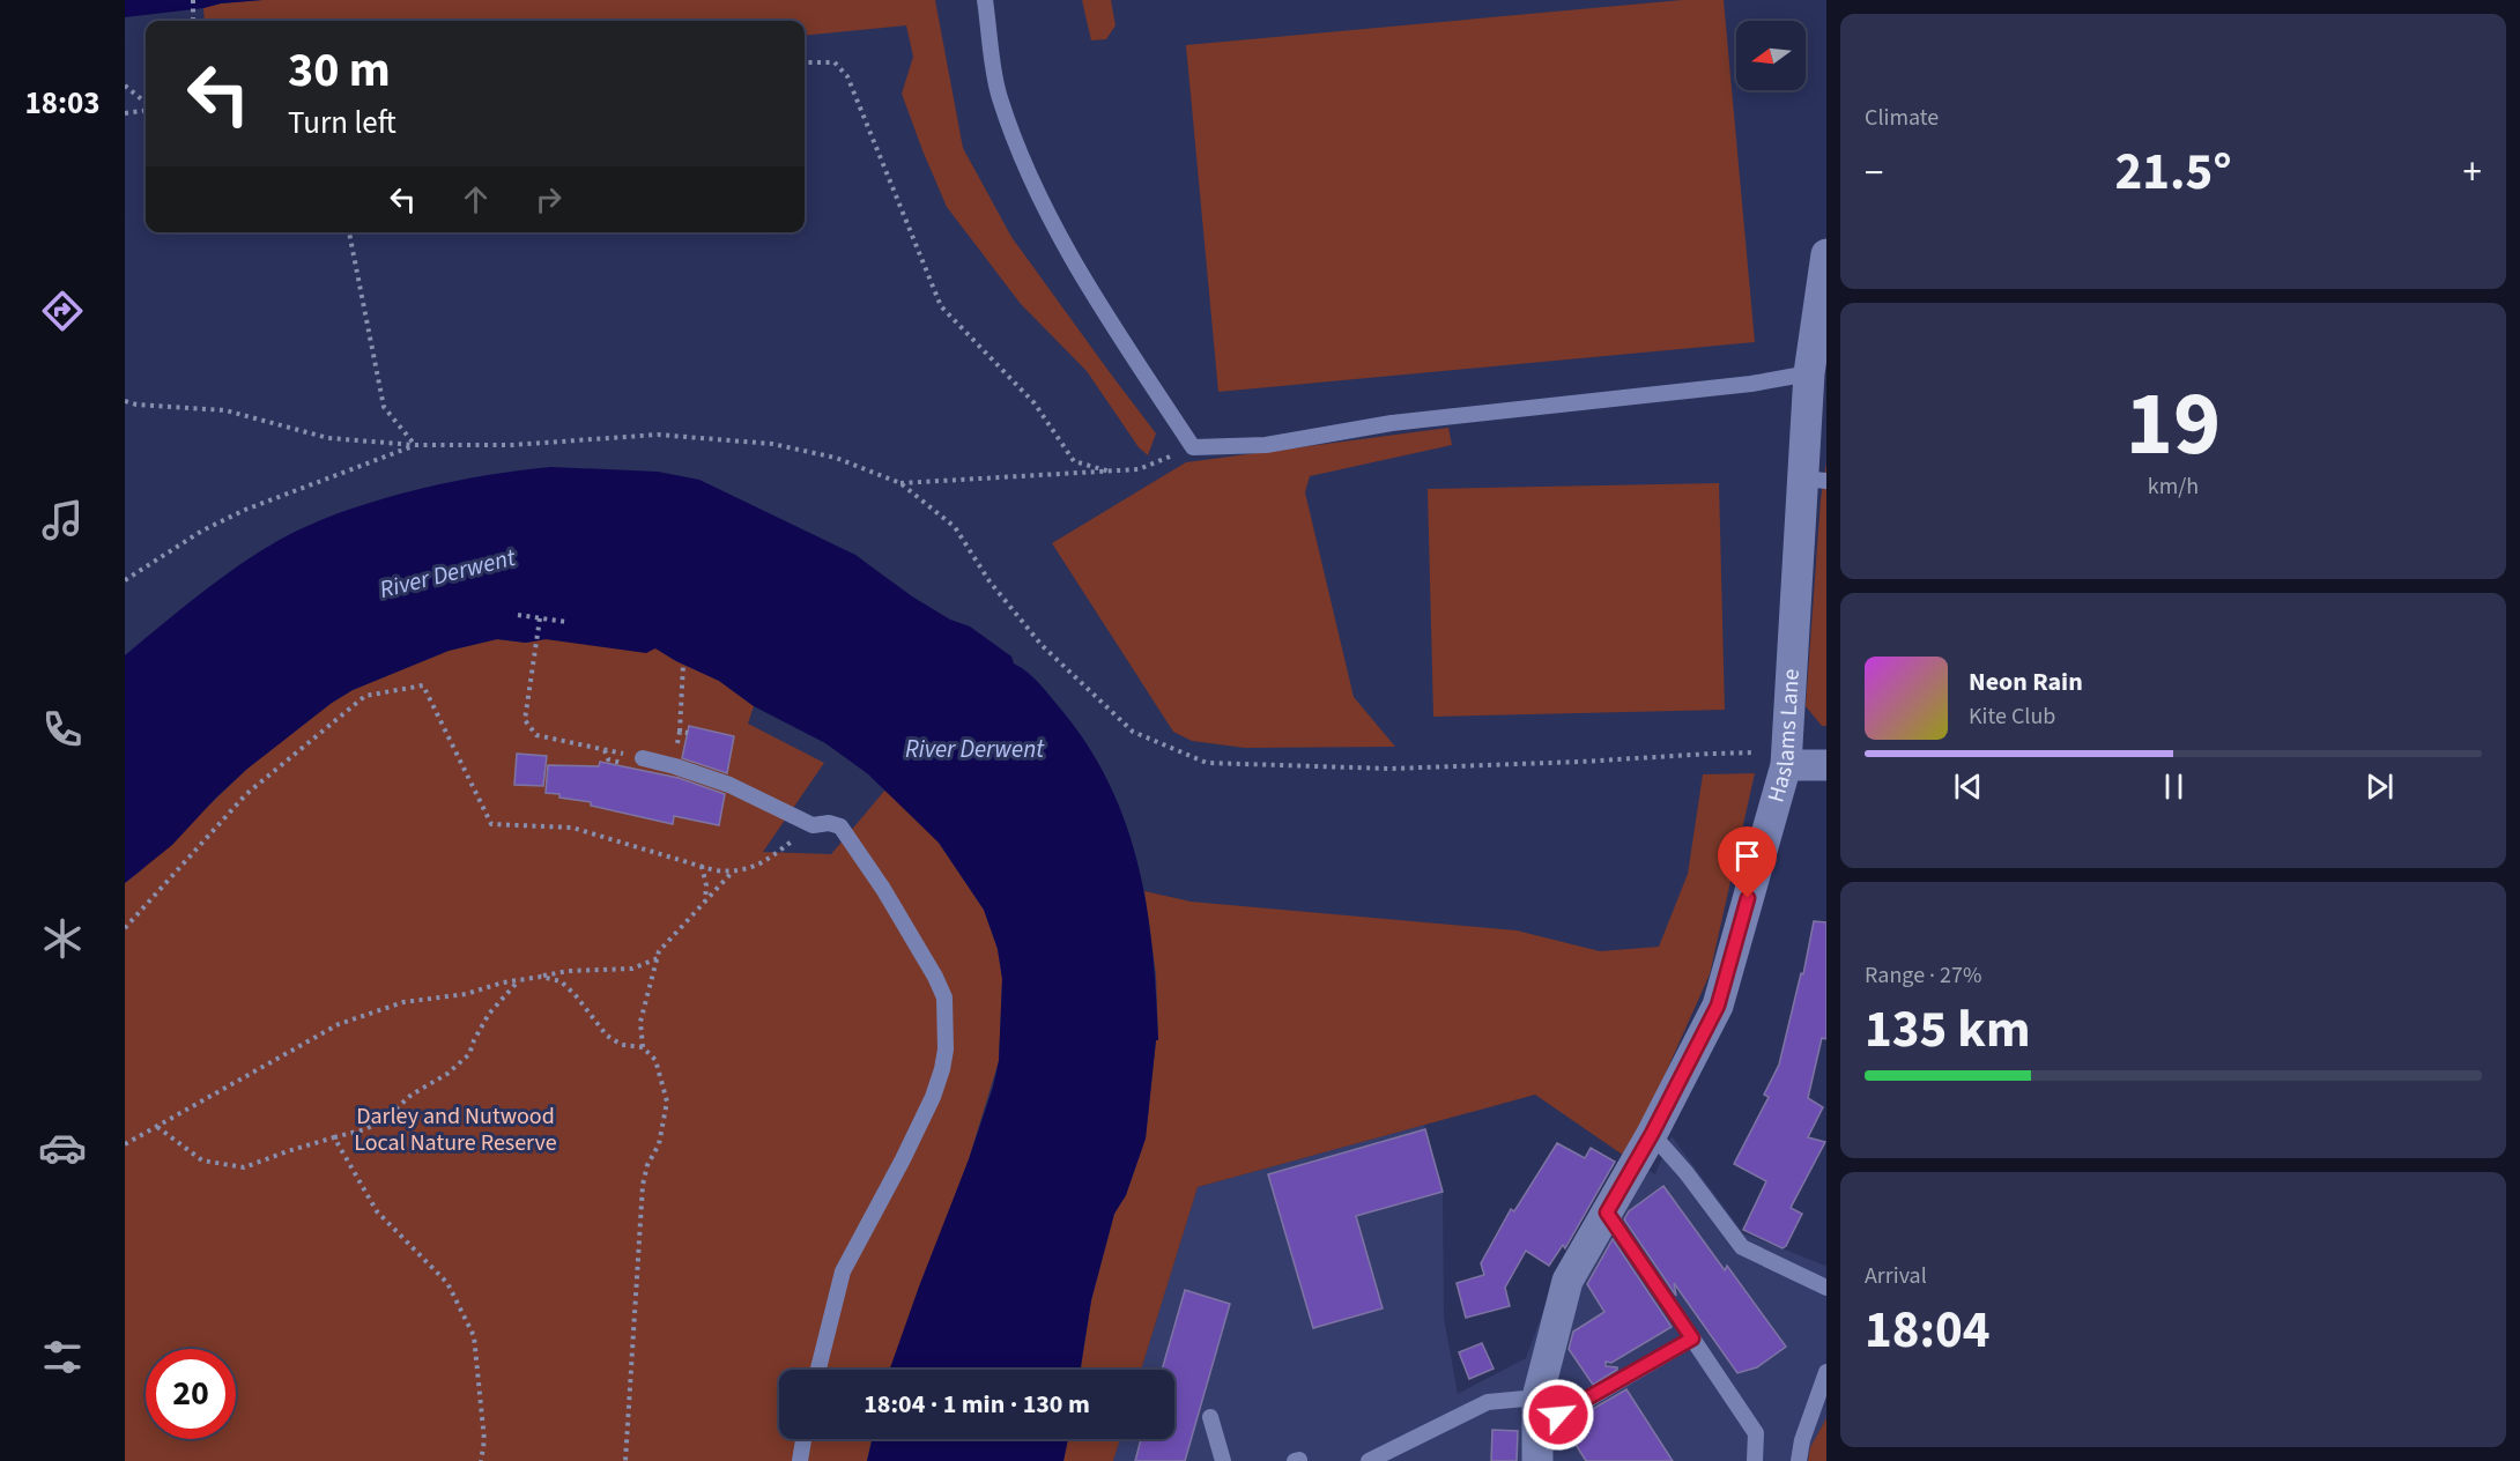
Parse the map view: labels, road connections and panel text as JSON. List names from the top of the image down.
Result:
{
  "streets": {
    "street": ["Haslams Lane"]
  },
  "water": ["River Derwent"],
  "parks": ["Darley and Nutwood Local Nature Reserve"],
  "north": "left",
  "page": {
    "tabs": "18:03",
    "tile": [
      "Climate",
      ["19", "km/h"],
      ["Range · 27%", "135 km"],
      ["Arrival", "18:04"]
    ],
    "turn": ["30 m", "Turn left"],
    "heat": ["−", "21.5°", "+"],
    "song": ["Neon Rain", "Kite Club"],
    "limit": "20",
    "trip": "18:04 · 1 min · 130 m"
  }
}
